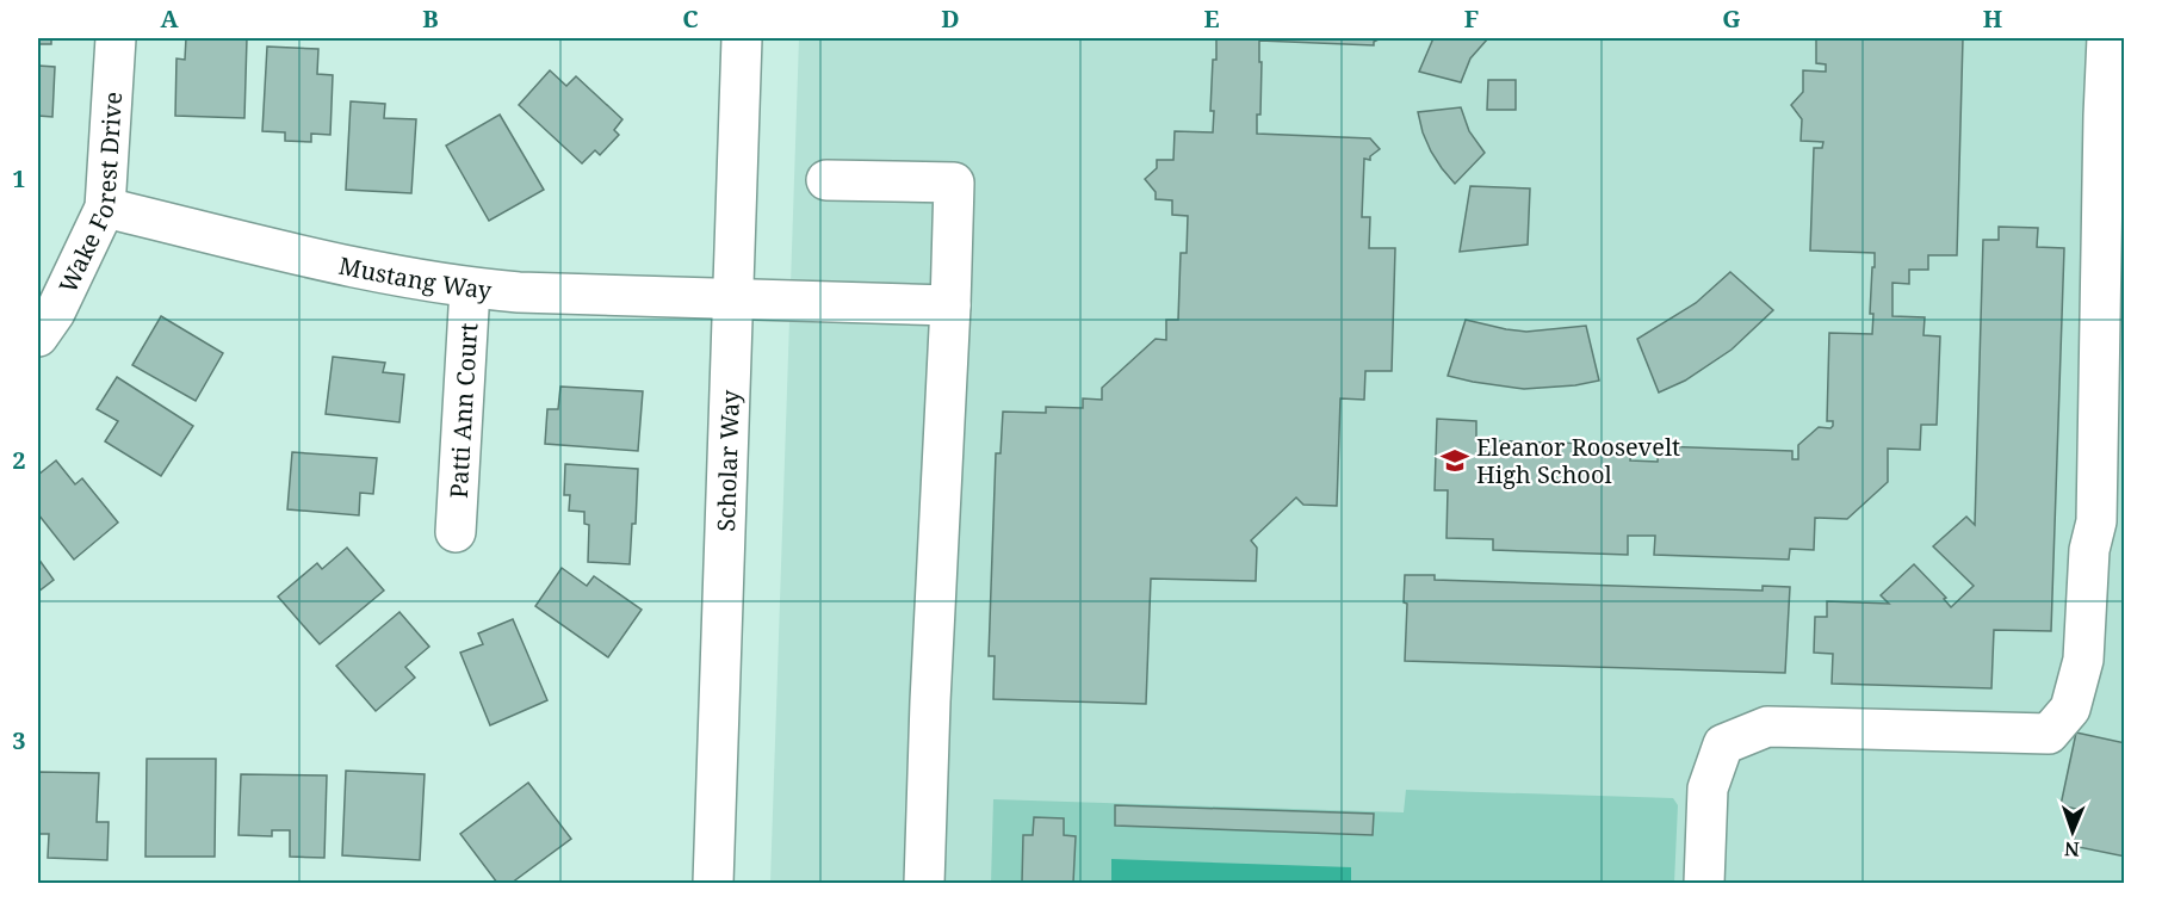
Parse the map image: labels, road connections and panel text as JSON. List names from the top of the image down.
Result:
{
  "streets": {
    "street": [
      "Wake Forest Drive",
      "Mustang Way",
      "Patti Ann Court",
      "Scholar Way"
    ]
  },
  "crossings": [
    ["Wake Forest Drive", "Mustang Way"],
    ["Mustang Way", "Patti Ann Court"],
    ["Mustang Way", "Scholar Way"]
  ],
  "places": {
    "school or university": ["Eleanor Roosevelt High School"]
  },
  "north": "bottom",
  "grid": {
    "columns": [
      "A",
      "B",
      "C",
      "D",
      "E",
      "F",
      "G",
      "H"
    ],
    "rows": ["1", "2", "3"]
  }
}
